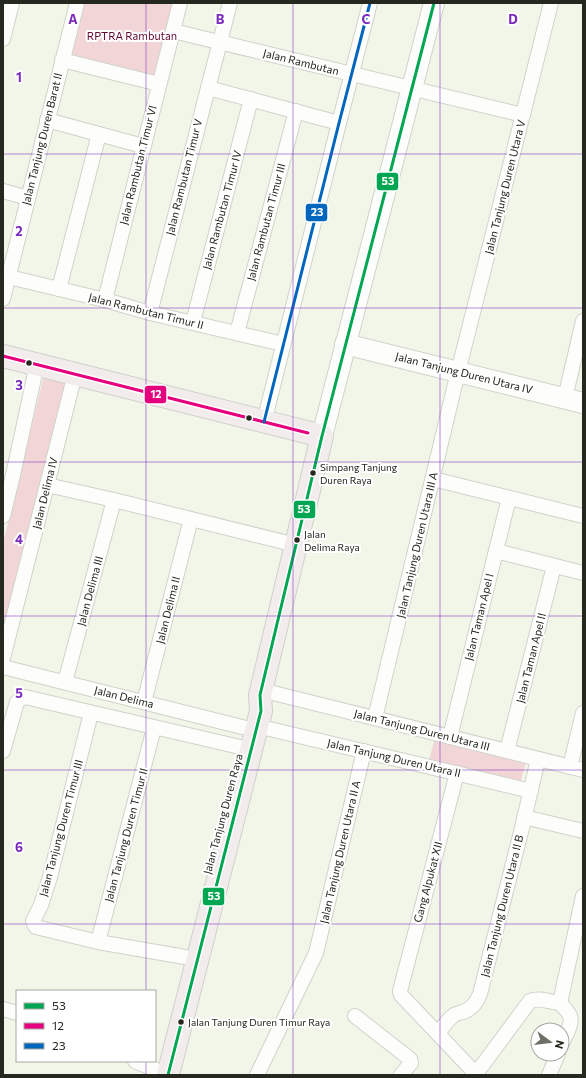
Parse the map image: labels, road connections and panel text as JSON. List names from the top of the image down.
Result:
{
  "streets": {
    "main road": ["Jalan Tanjung Duren Raya"],
    "street": [
      "Jalan Rambutan",
      "Jalan Tanjung Duren Barat II",
      "Jalan Rambutan Timur VI",
      "Jalan Rambutan Timur V",
      "Jalan Tanjung Duren Utara V",
      "Jalan Rambutan Timur IV",
      "Jalan Rambutan Timur III",
      "Jalan Rambutan Timur II",
      "Jalan Tanjung Duren Utara IV",
      "Jalan Delima IV",
      "Jalan Tanjung Duren Utara III A",
      "Jalan Delima III",
      "Jalan Delima II",
      "Jalan Taman Apel I",
      "Jalan Taman Apel II",
      "Jalan Delima",
      "Jalan Tanjung Duren Utara III",
      "Jalan Tanjung Duren Utara II",
      "Jalan Tanjung Duren Timur III",
      "Jalan Tanjung Duren Timur II",
      "Jalan Tanjung Duren Utara II A",
      "Gang Alpukat XII",
      "Jalan Tanjung Duren Utara II B"
    ]
  },
  "crossings": [
    ["Jalan Rambutan", "Jalan Rambutan Timur VI"],
    ["Jalan Rambutan", "Jalan Rambutan Timur V"],
    ["Jalan Rambutan", "Jalan Tanjung Duren Utara V"],
    ["Jalan Tanjung Duren Barat II", "Jalan Rambutan Timur II"],
    ["Jalan Rambutan Timur VI", "Jalan Rambutan Timur II"],
    ["Jalan Rambutan Timur V", "Jalan Rambutan Timur II"],
    ["Jalan Tanjung Duren Utara V", "Jalan Tanjung Duren Utara IV"],
    ["Jalan Tanjung Duren Utara V", "Jalan Tanjung Duren Utara III A"],
    ["Jalan Rambutan Timur IV", "Jalan Rambutan Timur II"],
    ["Jalan Rambutan Timur III", "Jalan Rambutan Timur II"],
    ["Jalan Tanjung Duren Utara IV", "Jalan Tanjung Duren Utara III A"],
    ["Jalan Tanjung Duren Utara III A", "Jalan Tanjung Duren Utara III"],
    ["Jalan Delima III", "Jalan Delima"],
    ["Jalan Delima II", "Jalan Delima"],
    ["Jalan Taman Apel I", "Jalan Tanjung Duren Utara III"],
    ["Jalan Taman Apel II", "Jalan Tanjung Duren Utara III"],
    ["Jalan Delima", "Jalan Tanjung Duren Utara II"],
    ["Jalan Delima", "Jalan Tanjung Duren Raya"],
    ["Jalan Delima", "Jalan Tanjung Duren Timur III"],
    ["Jalan Delima", "Jalan Tanjung Duren Timur II"],
    ["Jalan Tanjung Duren Utara III", "Jalan Tanjung Duren Raya"],
    ["Jalan Tanjung Duren Utara III", "Jalan Tanjung Duren Utara II B"],
    ["Jalan Tanjung Duren Utara II", "Jalan Tanjung Duren Raya"],
    ["Jalan Tanjung Duren Utara II", "Jalan Tanjung Duren Utara II A"],
    ["Jalan Tanjung Duren Utara II", "Gang Alpukat XII"],
    ["Jalan Tanjung Duren Utara II", "Jalan Tanjung Duren Utara II B"],
    ["Jalan Tanjung Duren Raya", "Jalan Tanjung Duren Timur III"],
    ["Jalan Tanjung Duren Timur III", "Jalan Tanjung Duren Timur II"],
    ["Gang Alpukat XII", "Jalan Tanjung Duren Utara II B"]
  ],
  "parks": ["RPTRA Rambutan"],
  "places": ["Simpang Tanjung Duren Raya", "Jalan Delima Raya", "Jalan Tanjung Duren Timur Raya"],
  "lines": ["transit line 53", "transit line 23", "transit line 12"],
  "legend": ["53", "12", "23"],
  "north": "right",
  "grid": {
    "columns": [
      "A",
      "B",
      "C",
      "D"
    ],
    "rows": [
      "1",
      "2",
      "3",
      "4",
      "5",
      "6"
    ]
  }
}
